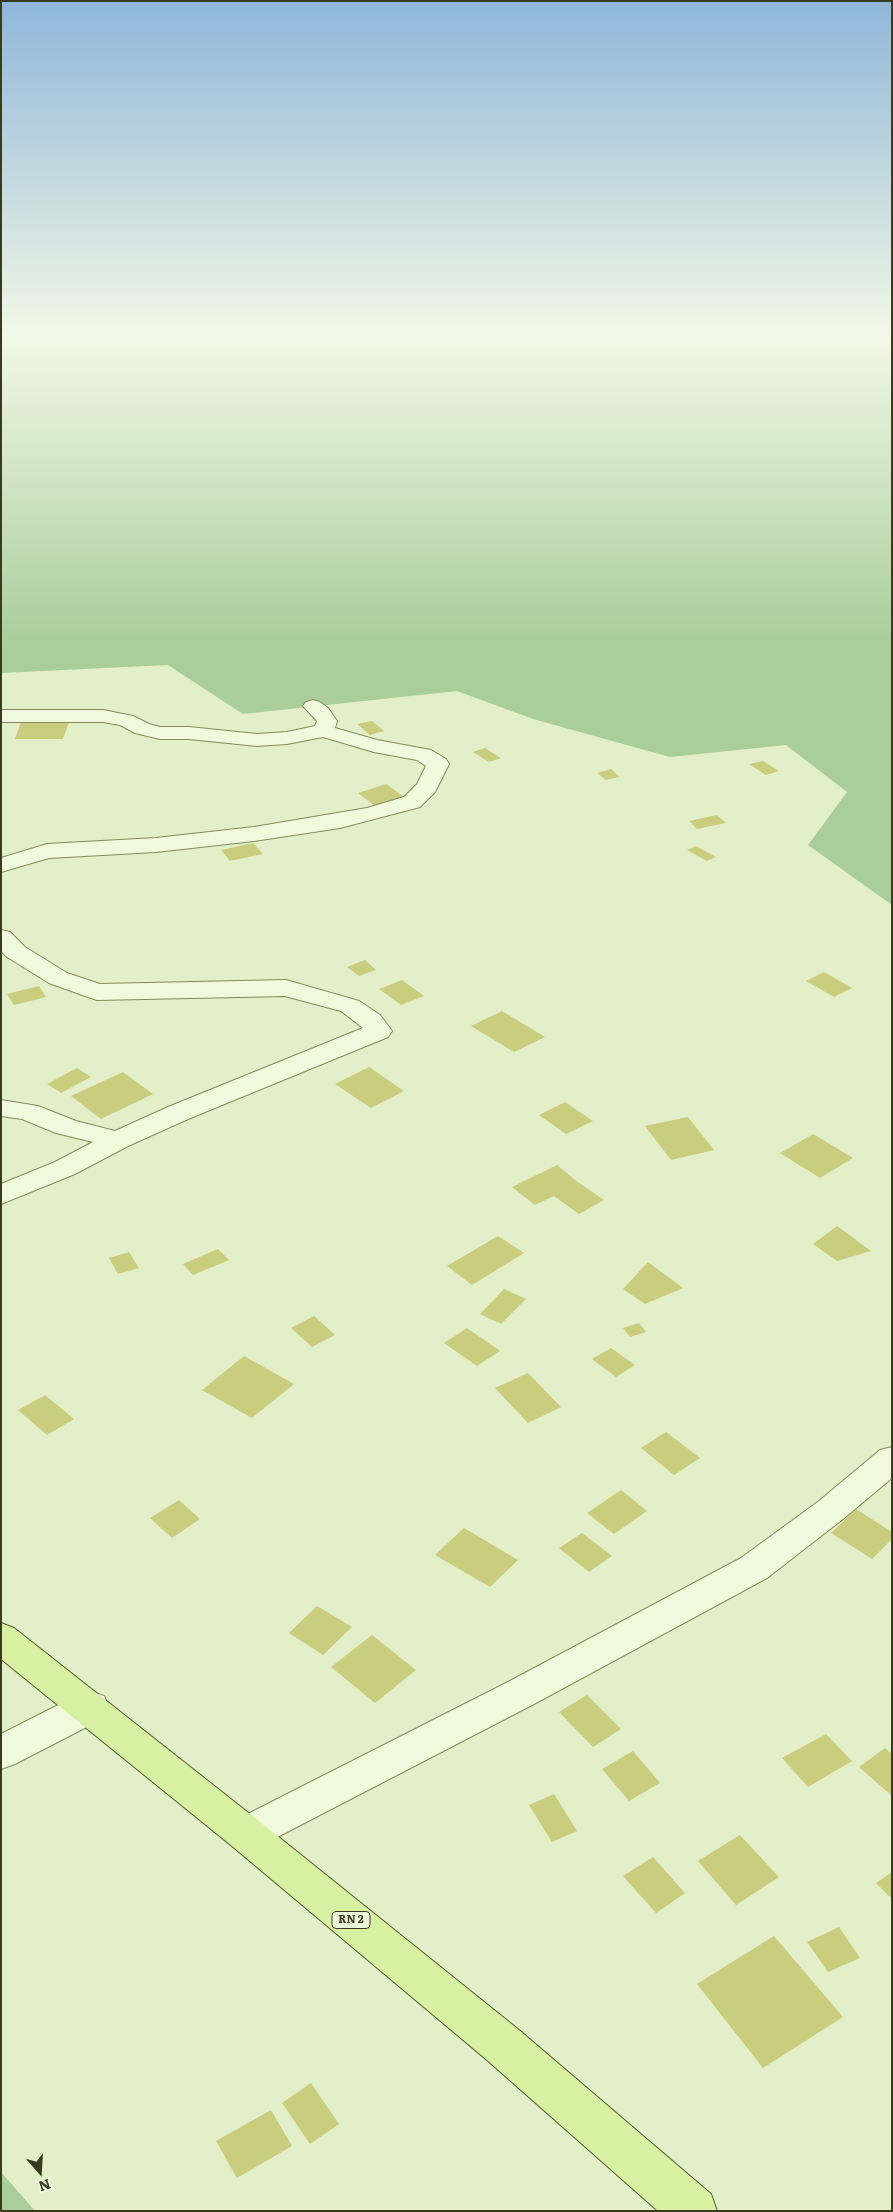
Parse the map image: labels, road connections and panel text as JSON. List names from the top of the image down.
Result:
{
  "streets": {
    "main road": ["RN 2"]
  },
  "north": "bottom"
}
